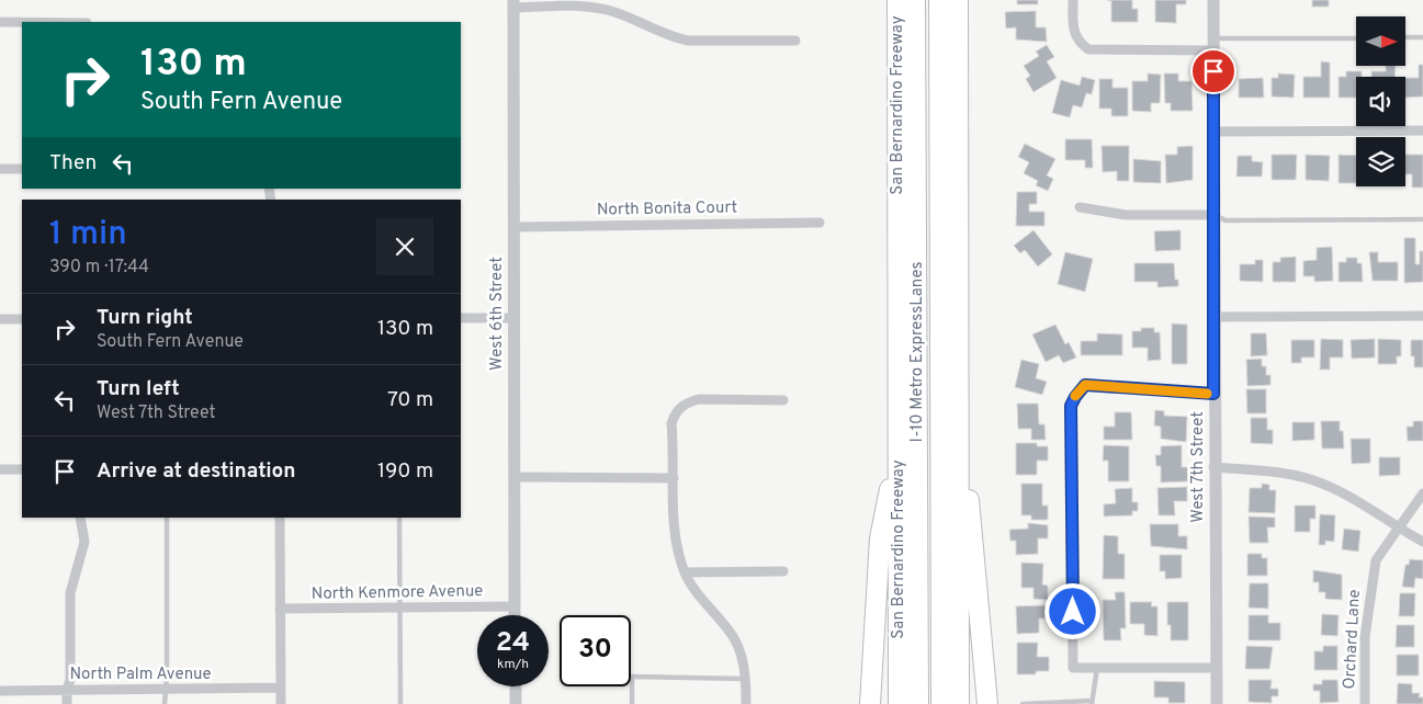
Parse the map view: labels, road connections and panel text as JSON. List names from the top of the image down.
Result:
{
  "streets": {
    "highway": ["San Bernardino Freeway", "I-10 Metro ExpressLanes"],
    "street": [
      "North Bonita Court",
      "West 6th Street",
      "West 7th Street",
      "North Kenmore Avenue",
      "Orchard Lane",
      "North Palm Avenue"
    ]
  },
  "crossings": [
    ["North Bonita Court", "West 6th Street"],
    ["West 6th Street", "North Kenmore Avenue"]
  ],
  "north": "right",
  "page": {
    "turn": ["130 m", "South Fern Avenue"],
    "then": "Then",
    "heading": ["1 min", "390 m · 17:44"],
    "list": [
      {
        "name": "Turn right",
        "note": "South Fern Avenue",
        "value": "130 m"
      },
      {
        "name": "Turn left",
        "note": "West 7th Street",
        "value": "70 m"
      },
      {
        "name": "Arrive at destination",
        "value": "190 m"
      }
    ],
    "speed": "24 km/h",
    "limit": "30"
  }
}
